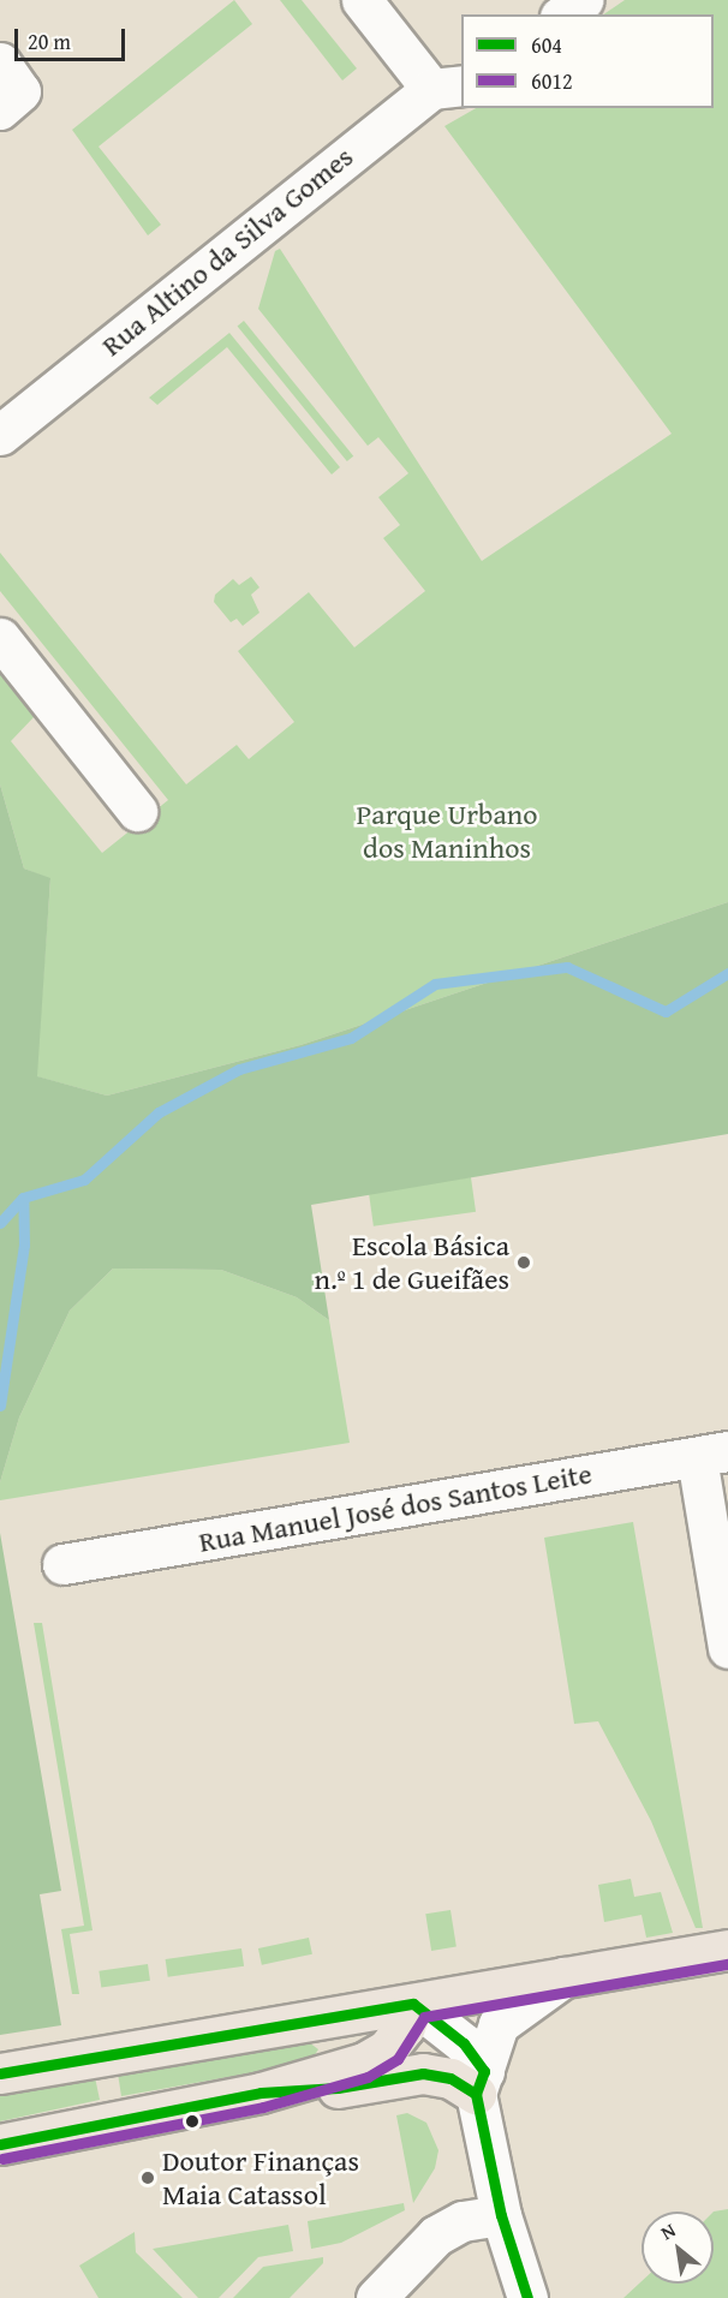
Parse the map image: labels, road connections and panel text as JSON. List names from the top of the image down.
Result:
{
  "streets": {
    "street": ["Rua Altino da Silva Gomes", "Rua Manuel José dos Santos Leite"]
  },
  "parks": ["Parque Urbano dos Maninhos"],
  "places": ["Escola Básica n.º 1 de Gueifães", "Doutor Finanças Maia Catassol"],
  "lines": ["transit line 6012", "transit line 604"],
  "legend": ["604", "6012"],
  "scale_bar": "20 m",
  "north": "top left"
}
